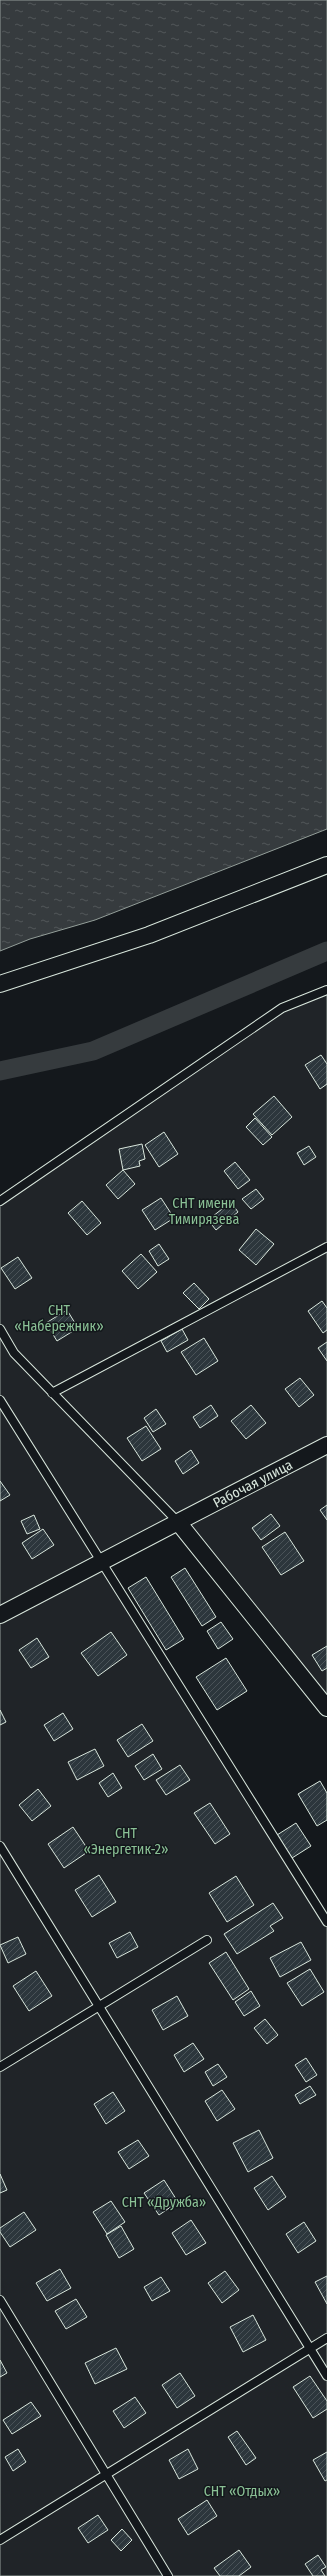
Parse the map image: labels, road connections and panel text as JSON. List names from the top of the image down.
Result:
{
  "streets": {
    "street": ["Рабочая улица"]
  },
  "parks": [
    "СНТ имени Тимирязева",
    "СНТ «Набережник»",
    "СНТ «Энергетик-2»",
    "СНТ «Дружба»",
    "СНТ «Отдых»"
  ]
}
